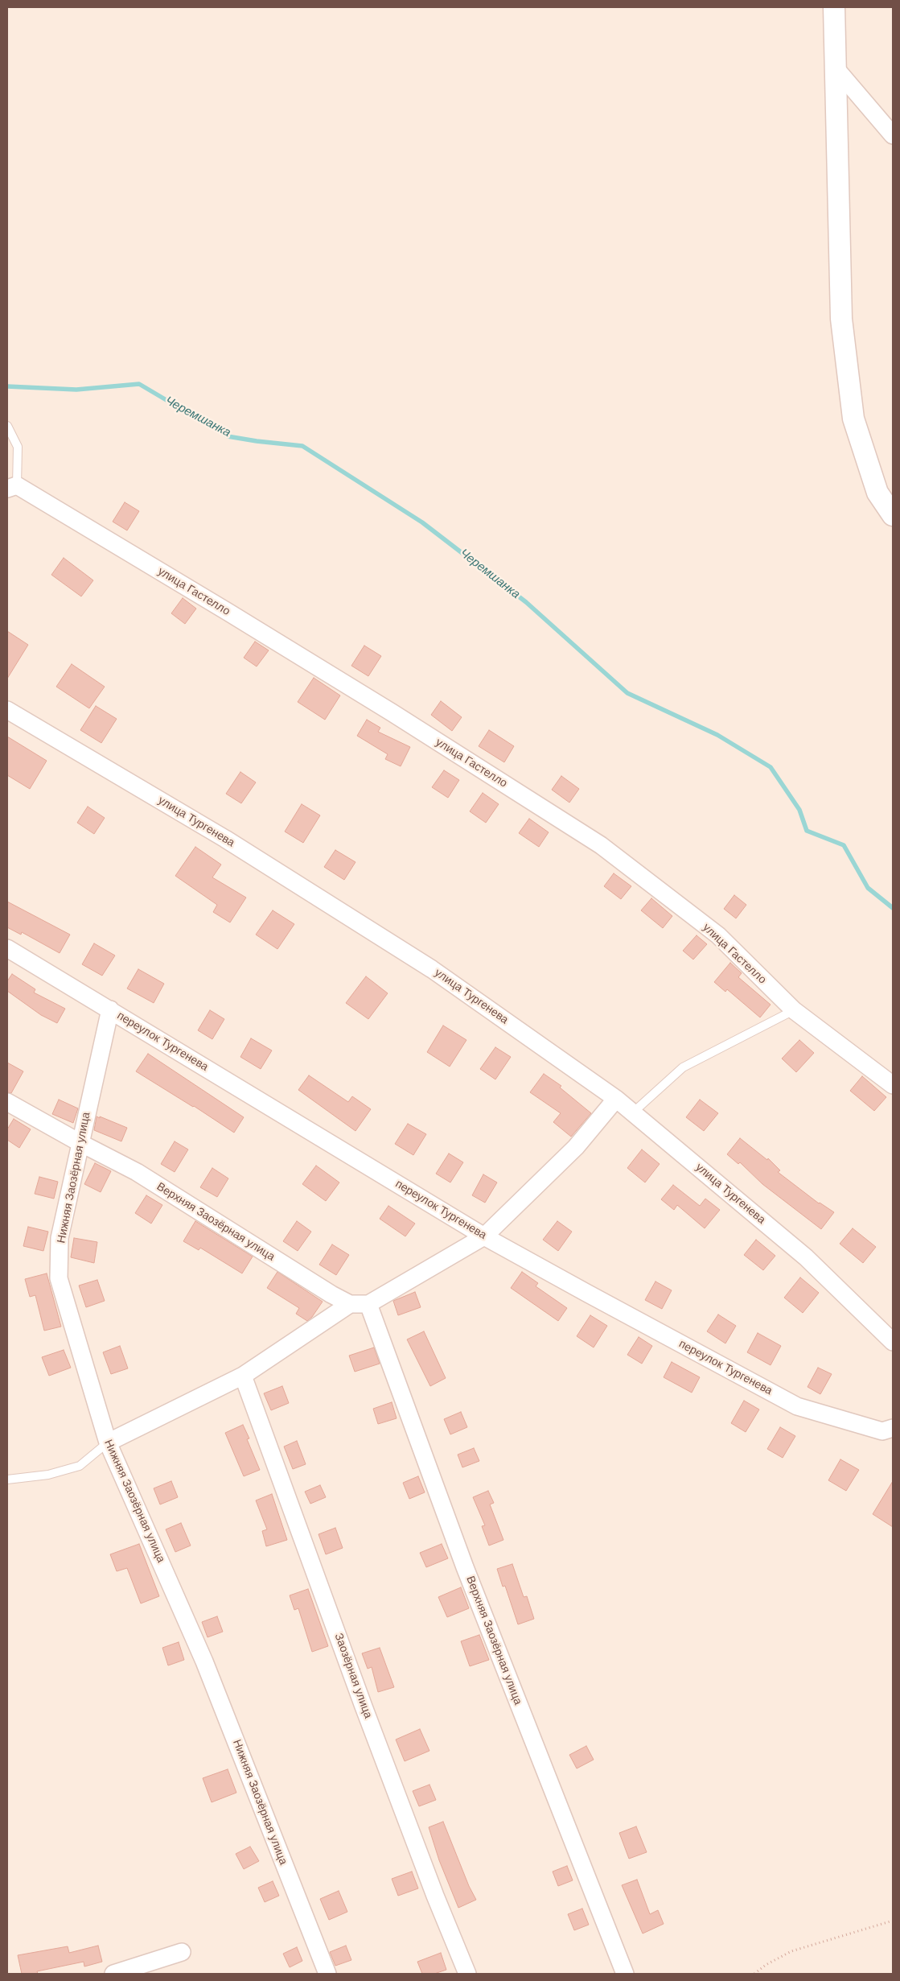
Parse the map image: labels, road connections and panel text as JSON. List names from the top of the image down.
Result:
{
  "streets": {
    "street": [
      "улица Гастелло",
      "улица Тургенева",
      "переулок Тургенева",
      "Нижняя Заозёрная улица",
      "Верхняя Заозёрная улица",
      "Заозёрная улица"
    ]
  },
  "crossings": [
    ["переулок Тургенева", "Нижняя Заозёрная улица"],
    ["Нижняя Заозёрная улица", "Верхняя Заозёрная улица"]
  ],
  "water": ["Черемшанка"]
}
